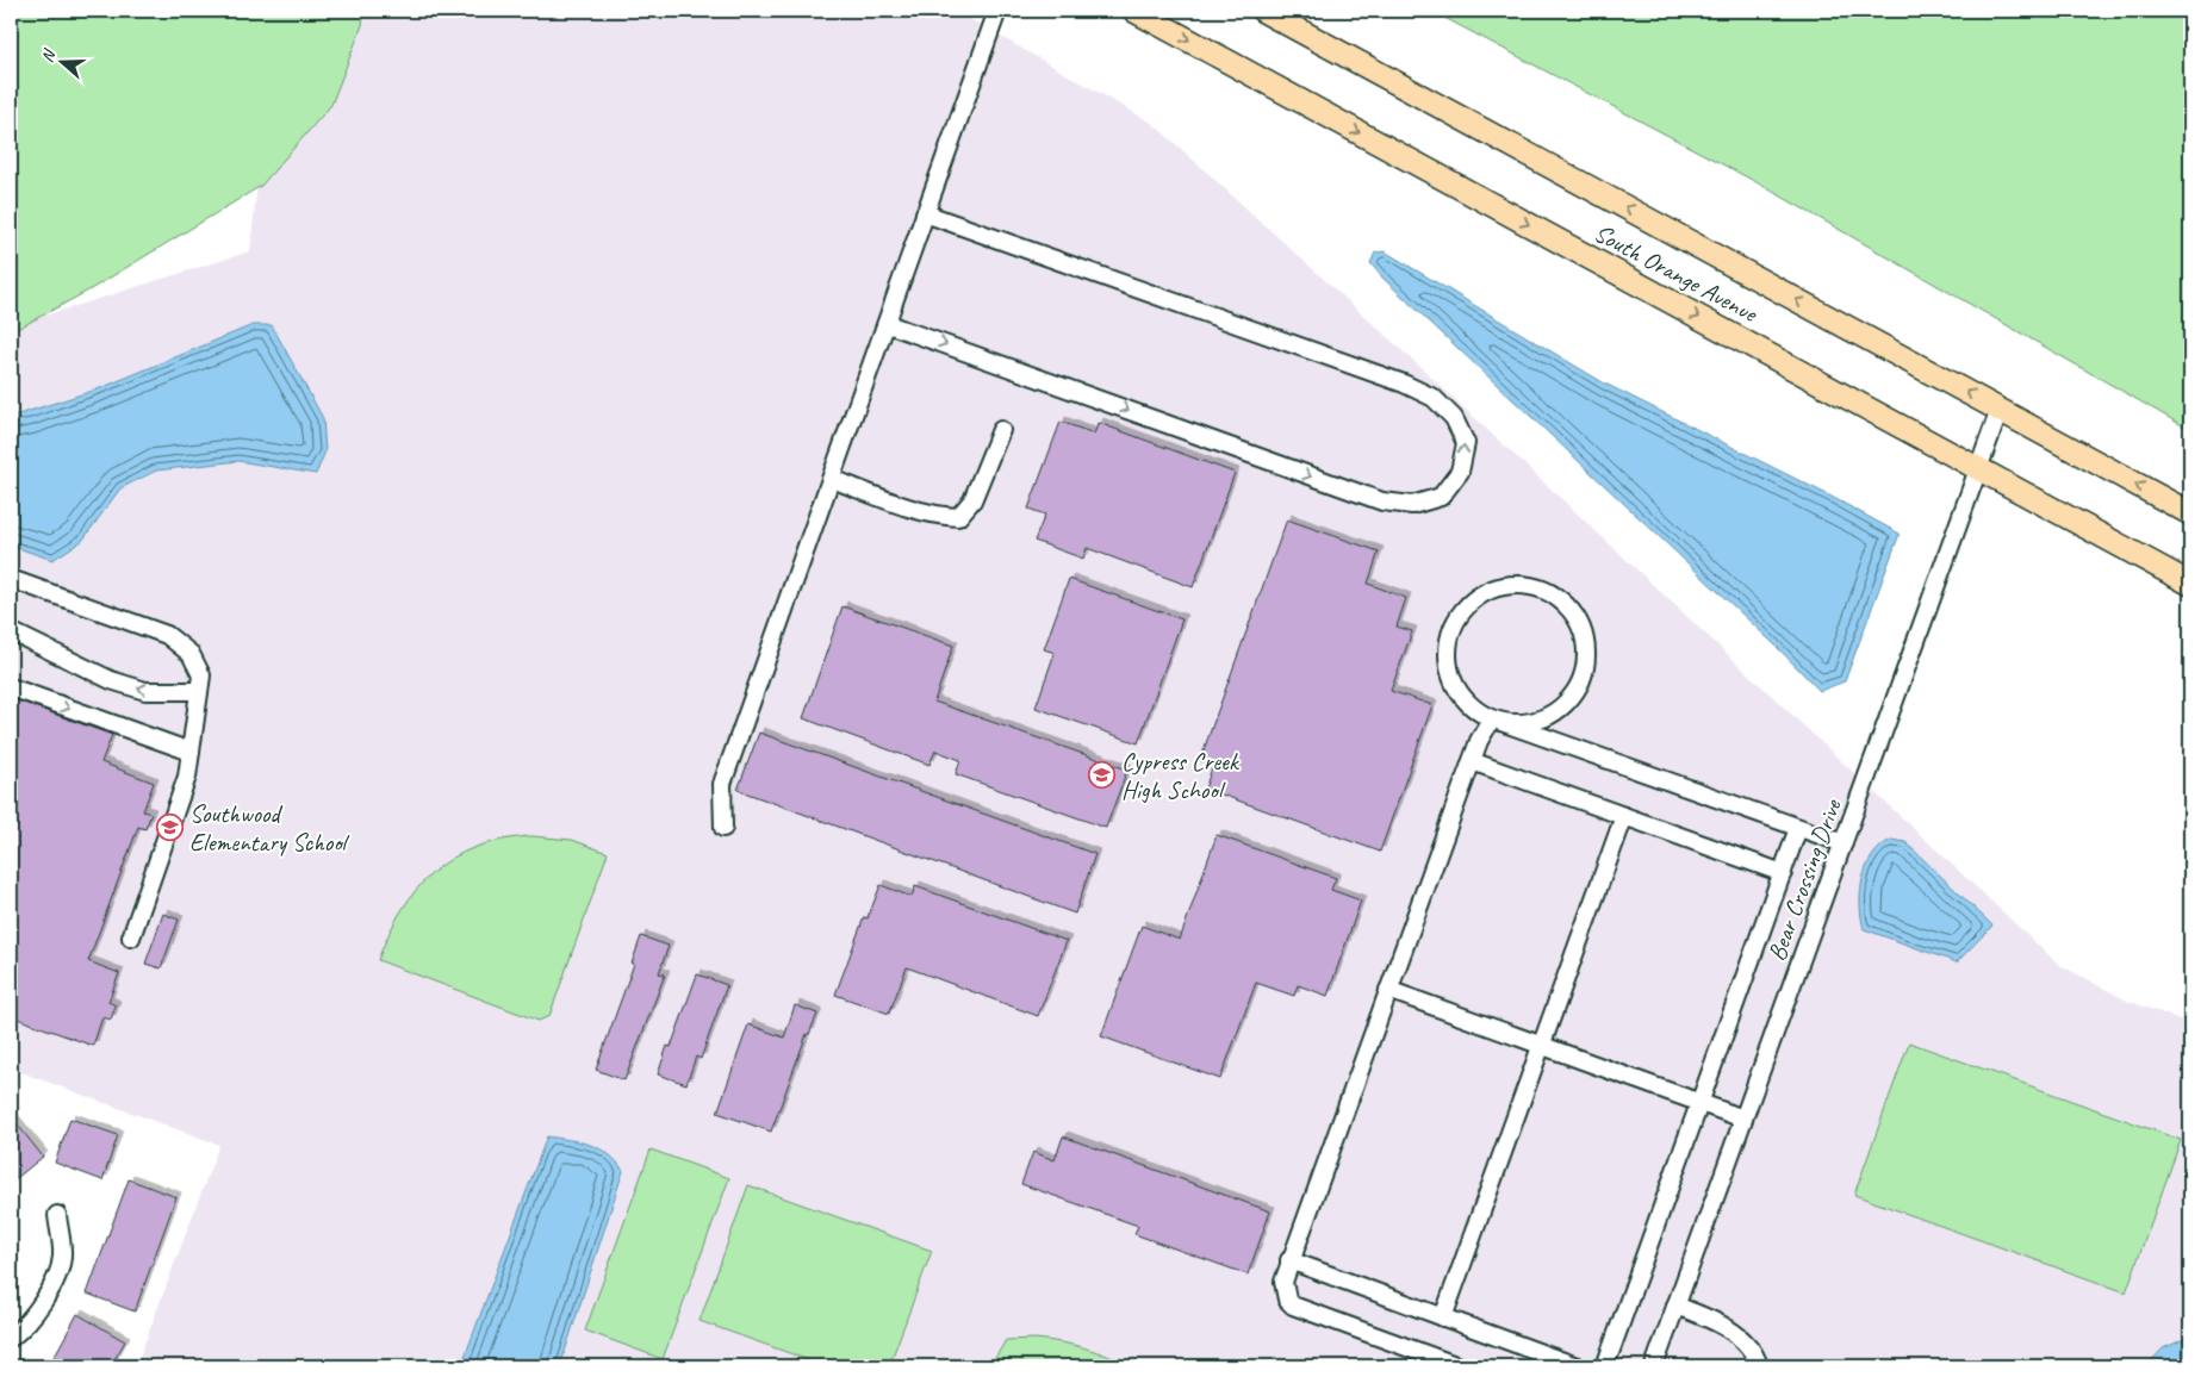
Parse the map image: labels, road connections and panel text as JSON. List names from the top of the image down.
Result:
{
  "streets": {
    "main road": ["South Orange Avenue"],
    "street": ["Bear Crossing Drive"]
  },
  "crossings": [
    ["South Orange Avenue", "Bear Crossing Drive"]
  ],
  "places": {
    "school or university": ["Cypress Creek High School", "Southwood Elementary School"]
  },
  "north": "left"
}
